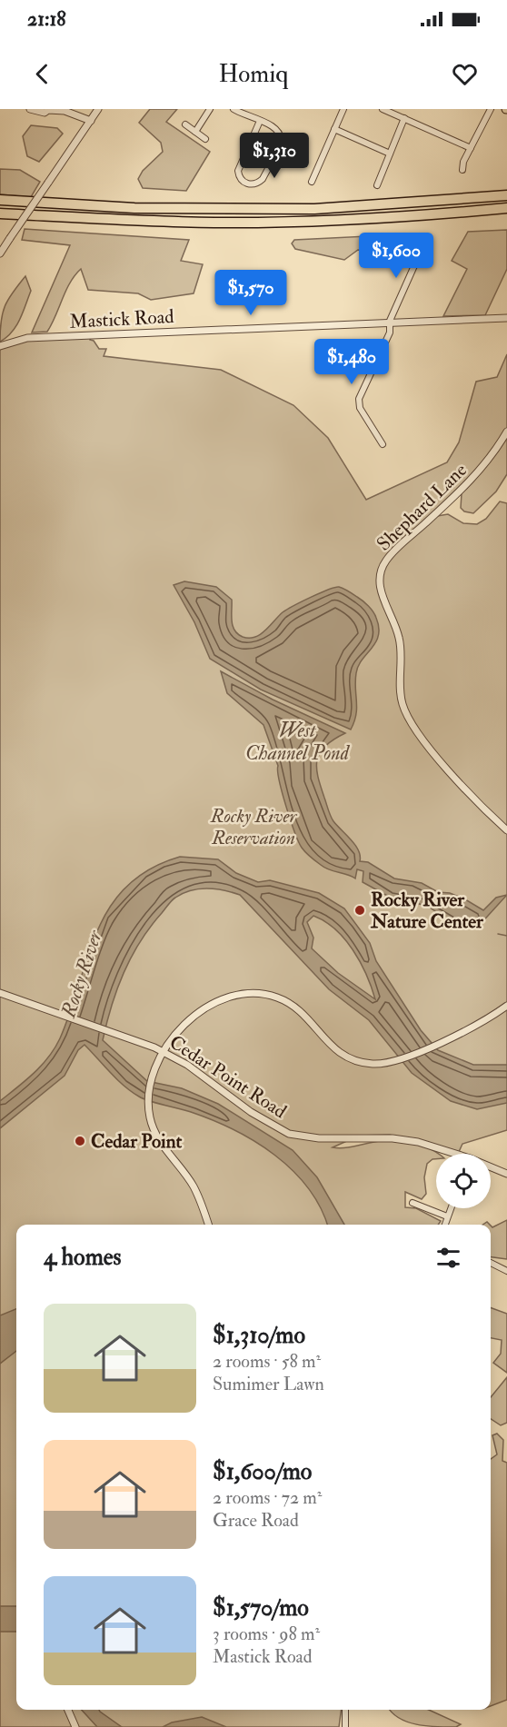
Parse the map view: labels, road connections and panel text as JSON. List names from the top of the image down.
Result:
{
  "streets": {
    "street": ["Mastick Road", "Shephard Lane", "Cedar Point Road"]
  },
  "water": ["West Channel Pond", "Rocky River"],
  "parks": ["Rocky River Reservation"],
  "places": ["Rocky River Nature Center", "Cedar Point"],
  "page": {
    "status": "21:18",
    "header": "Homiq",
    "price": [
      "$1,310",
      "$1,600",
      "$1,570",
      "$1,480"
    ],
    "heading": "4 homes",
    "list": [
      {
        "name": "$1,310/mo",
        "note": "2 rooms · 58 m² · Sumimer Lawn"
      },
      {
        "name": "$1,600/mo",
        "note": "2 rooms · 72 m² · Grace Road"
      },
      {
        "name": "$1,570/mo",
        "note": "3 rooms · 98 m² · Mastick Road"
      }
    ]
  }
}
